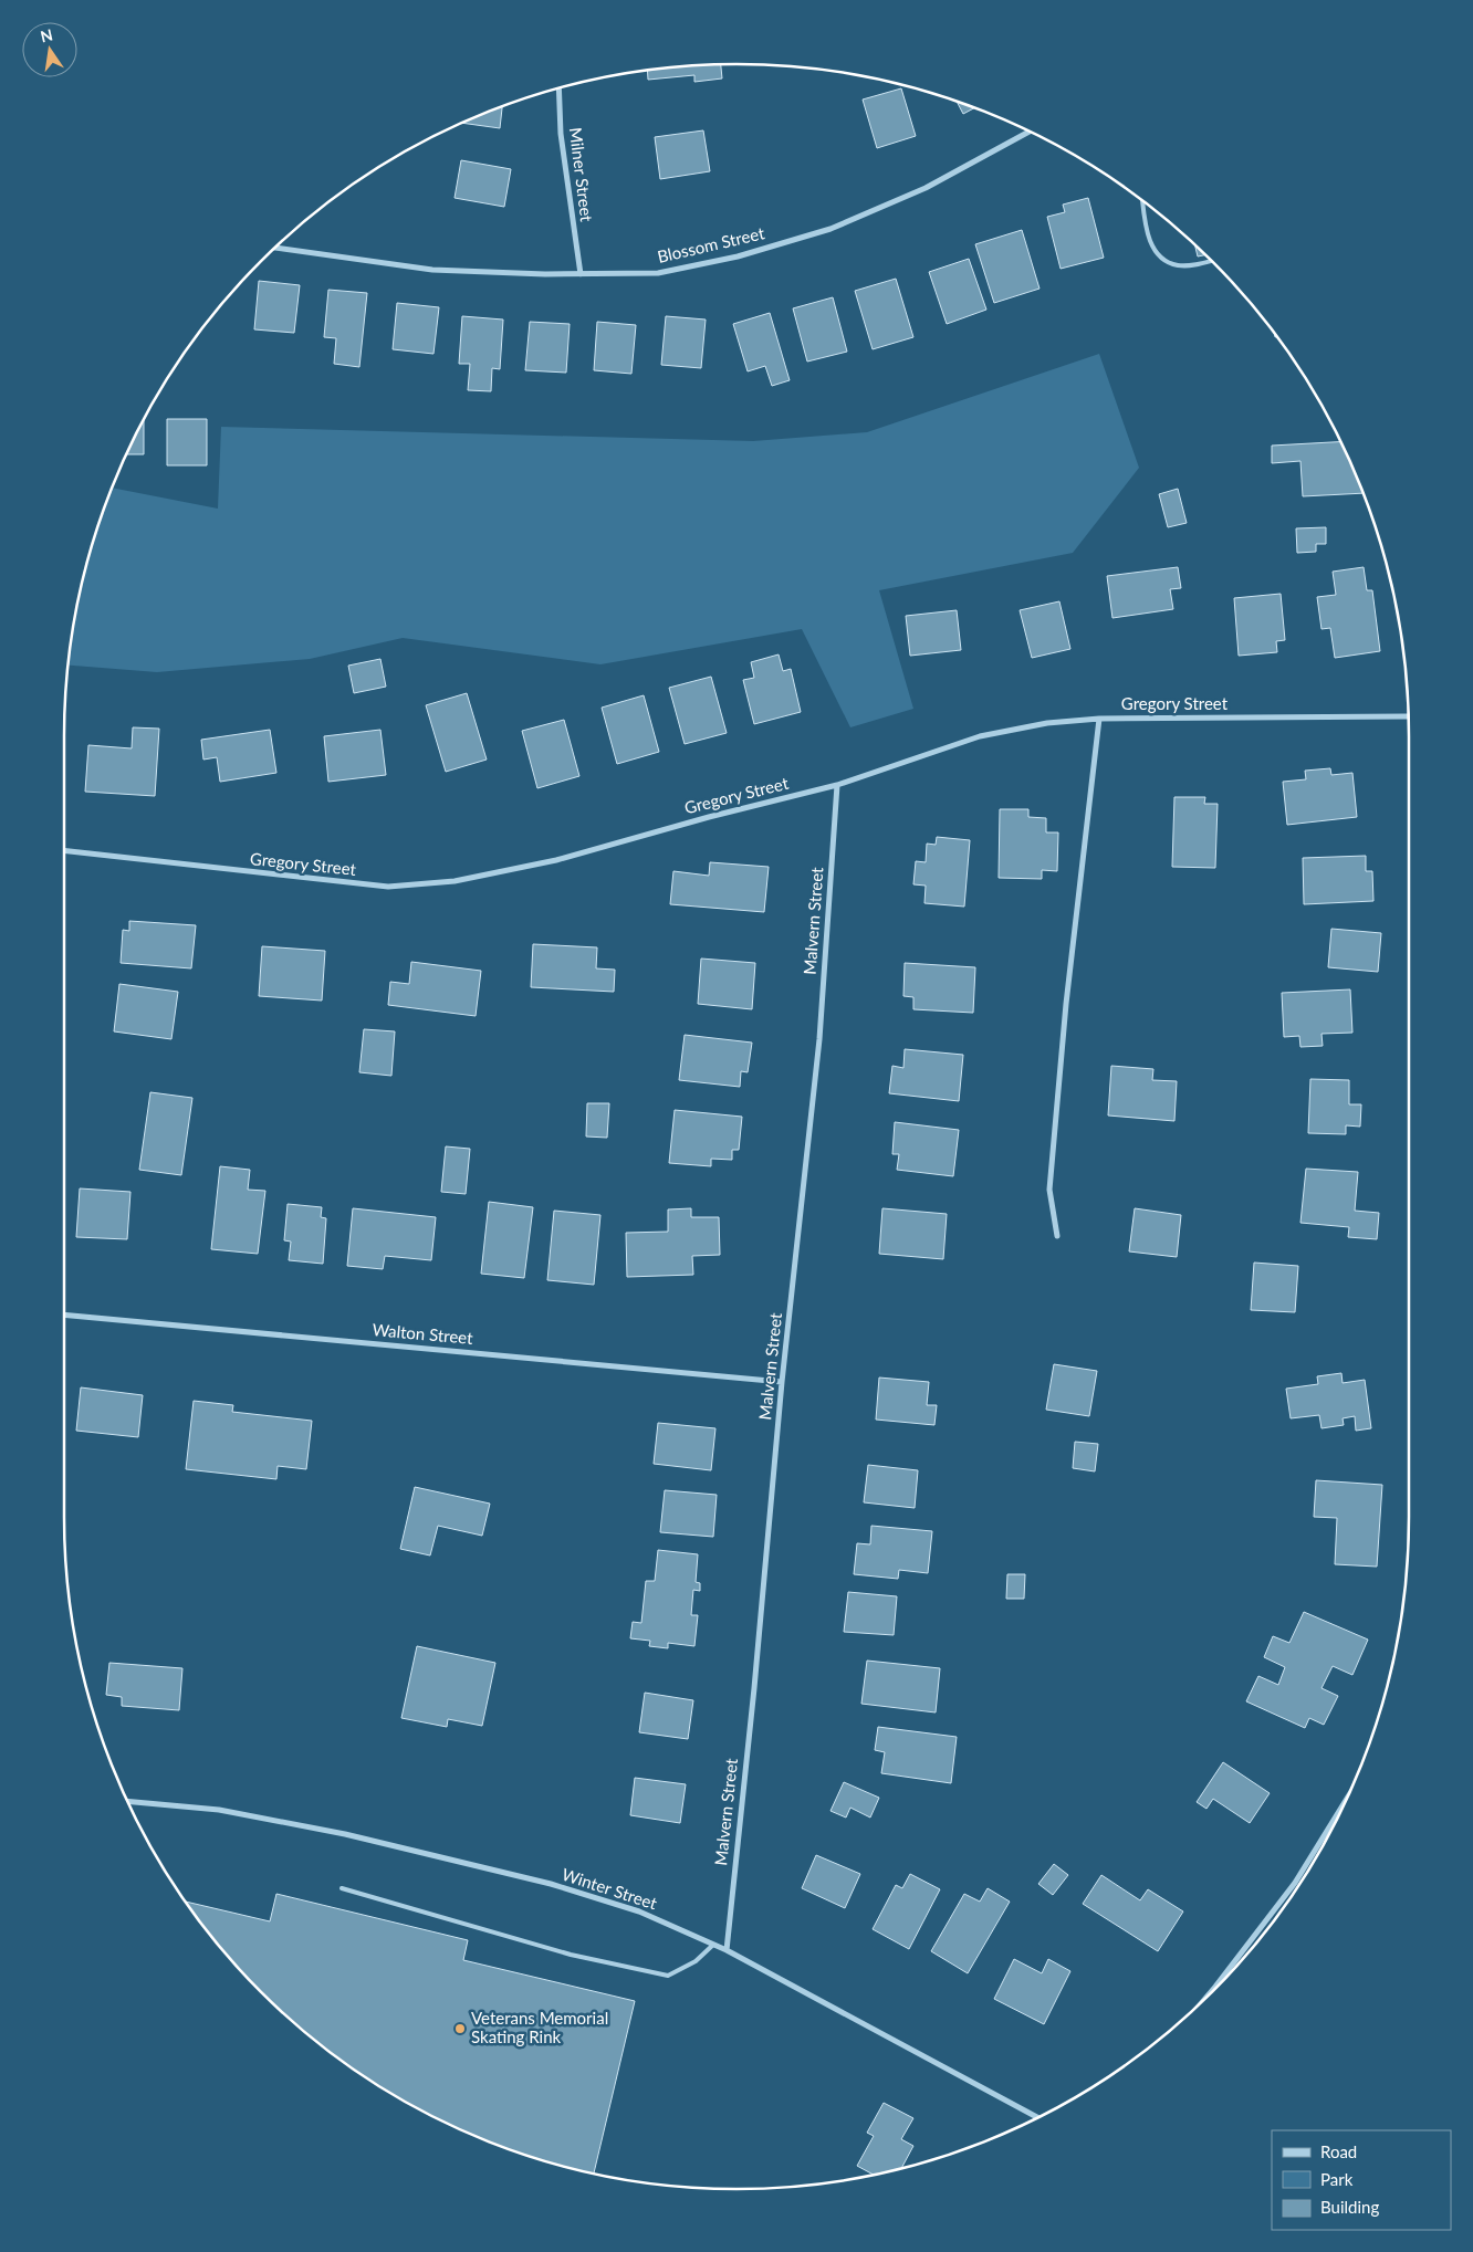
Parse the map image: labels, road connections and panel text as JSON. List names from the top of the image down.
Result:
{
  "streets": {
    "street": [
      "Milner Street",
      "Blossom Street",
      "Gregory Street",
      "Malvern Street",
      "Walton Street",
      "Winter Street"
    ]
  },
  "crossings": [
    ["Milner Street", "Blossom Street"],
    ["Gregory Street", "Malvern Street"],
    ["Malvern Street", "Walton Street"],
    ["Malvern Street", "Winter Street"]
  ],
  "places": ["Veterans Memorial Skating Rink"],
  "legend": ["Road", "Park", "Building"],
  "north": "top"
}
